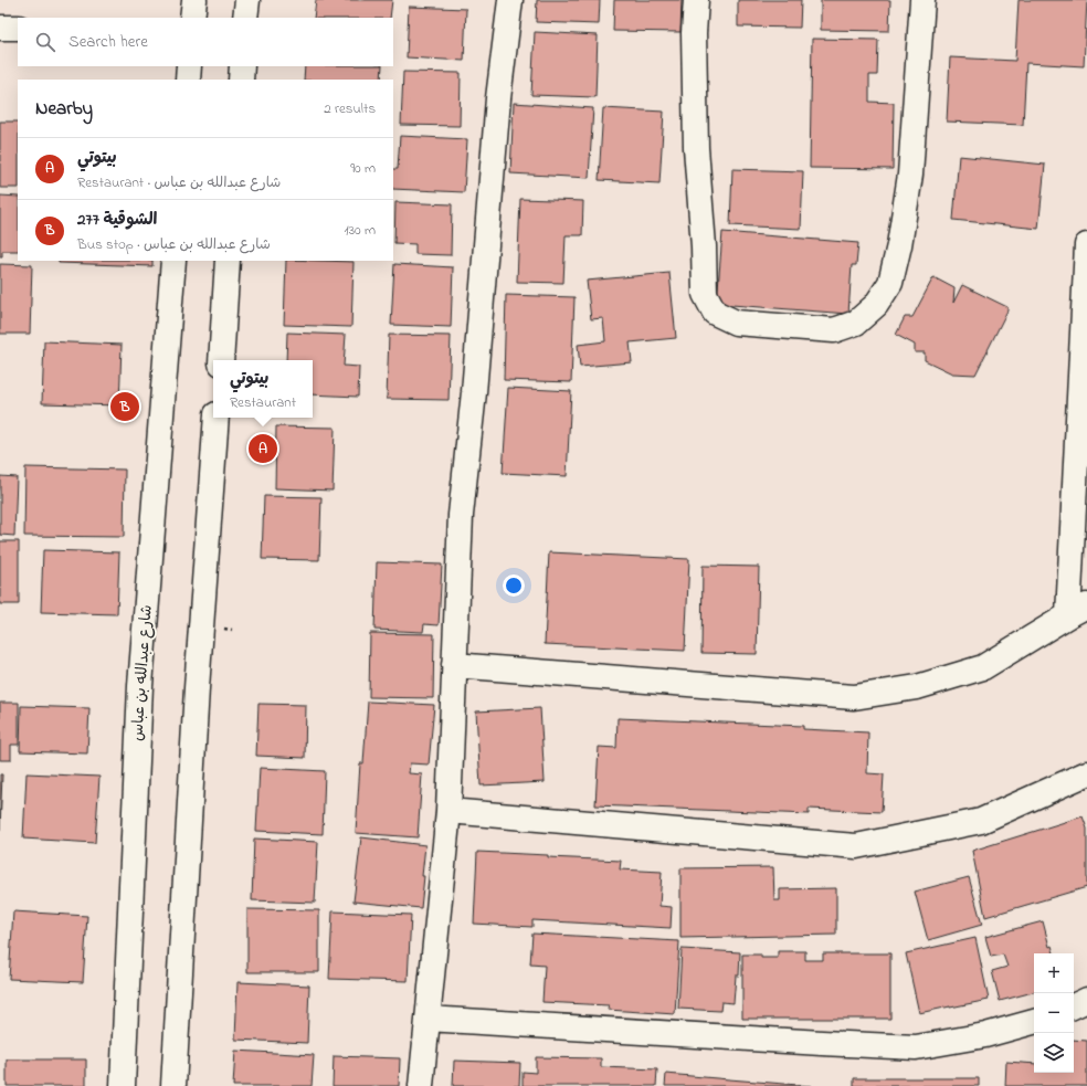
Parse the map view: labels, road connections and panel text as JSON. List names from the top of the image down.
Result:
{
  "streets": {
    "street": ["شارع عبدالله بن عباس"]
  },
  "page": {
    "search": "Search here",
    "heading": ["Nearby", "2 results"],
    "list": [
      {
        "mark": "A",
        "name": "بيتوتي",
        "note": "Restaurant · شارع عبدالله بن عباس",
        "value": "90 m"
      },
      {
        "mark": "B",
        "name": "الشوقية 277",
        "note": "Bus stop · شارع عبدالله بن عباس",
        "value": "130 m"
      }
    ],
    "popup": ["بيتوتي", "Restaurant"],
    "pins": ["B", "A"],
    "map_buttons": ["+", "−"]
  }
}
